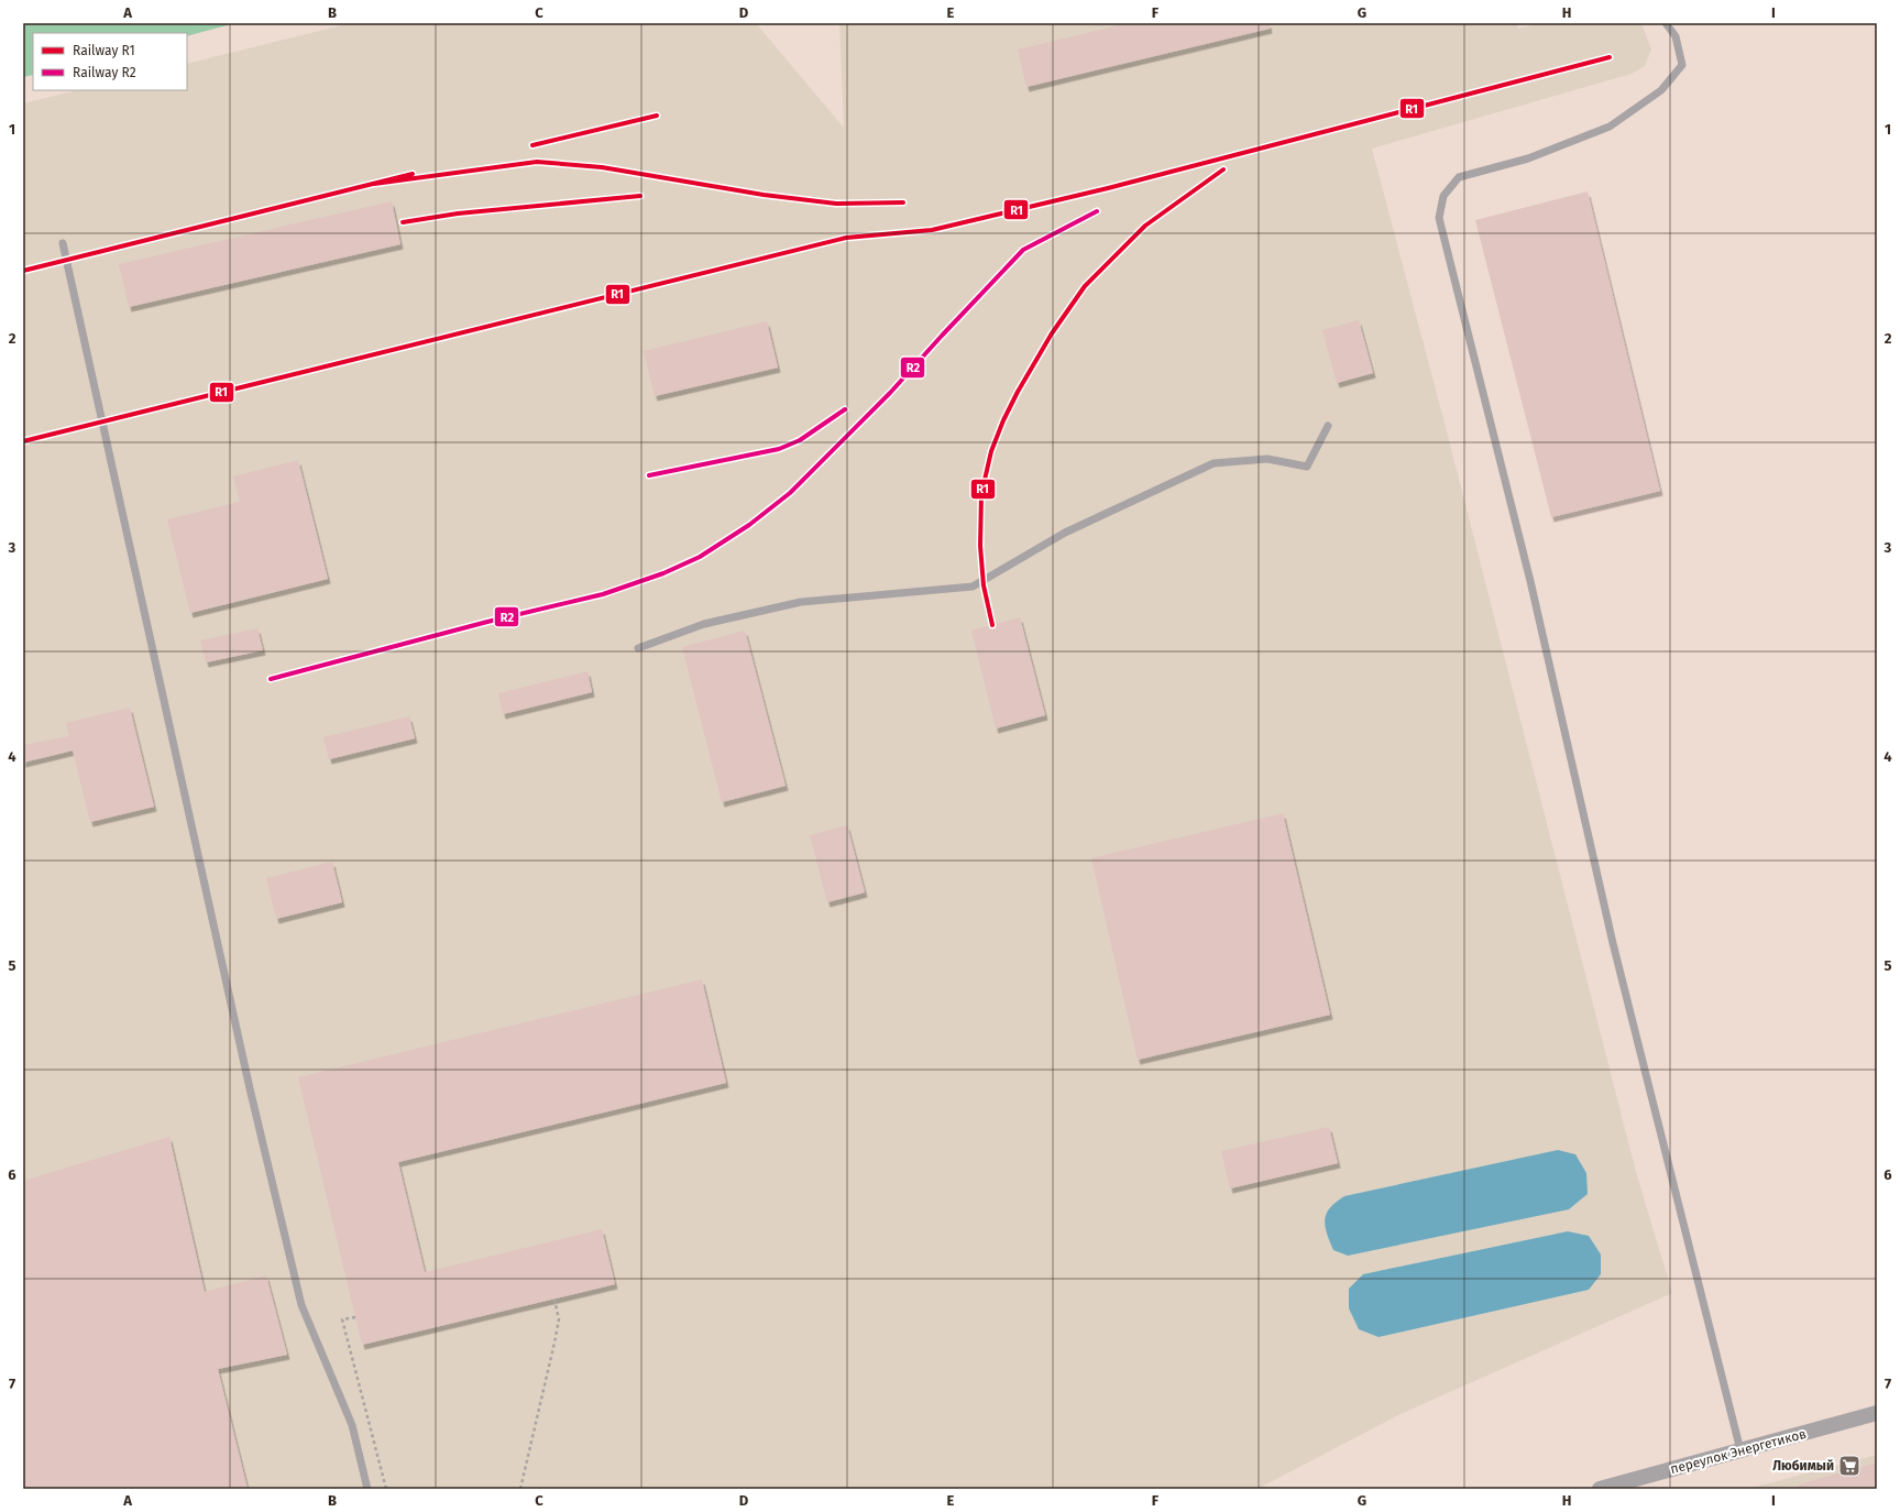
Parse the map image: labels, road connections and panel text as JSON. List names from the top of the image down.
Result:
{
  "streets": {
    "street": ["переулок Энергетиков"]
  },
  "places": {
    "supermarket": ["Любимый"]
  },
  "lines": ["rail line R1", "rail line R2"],
  "legend": ["Railway R1", "Railway R2"],
  "grid": {
    "columns": [
      "A",
      "B",
      "C",
      "D",
      "E",
      "F",
      "G",
      "H",
      "I"
    ],
    "rows": [
      "1",
      "2",
      "3",
      "4",
      "5",
      "6",
      "7"
    ]
  }
}
